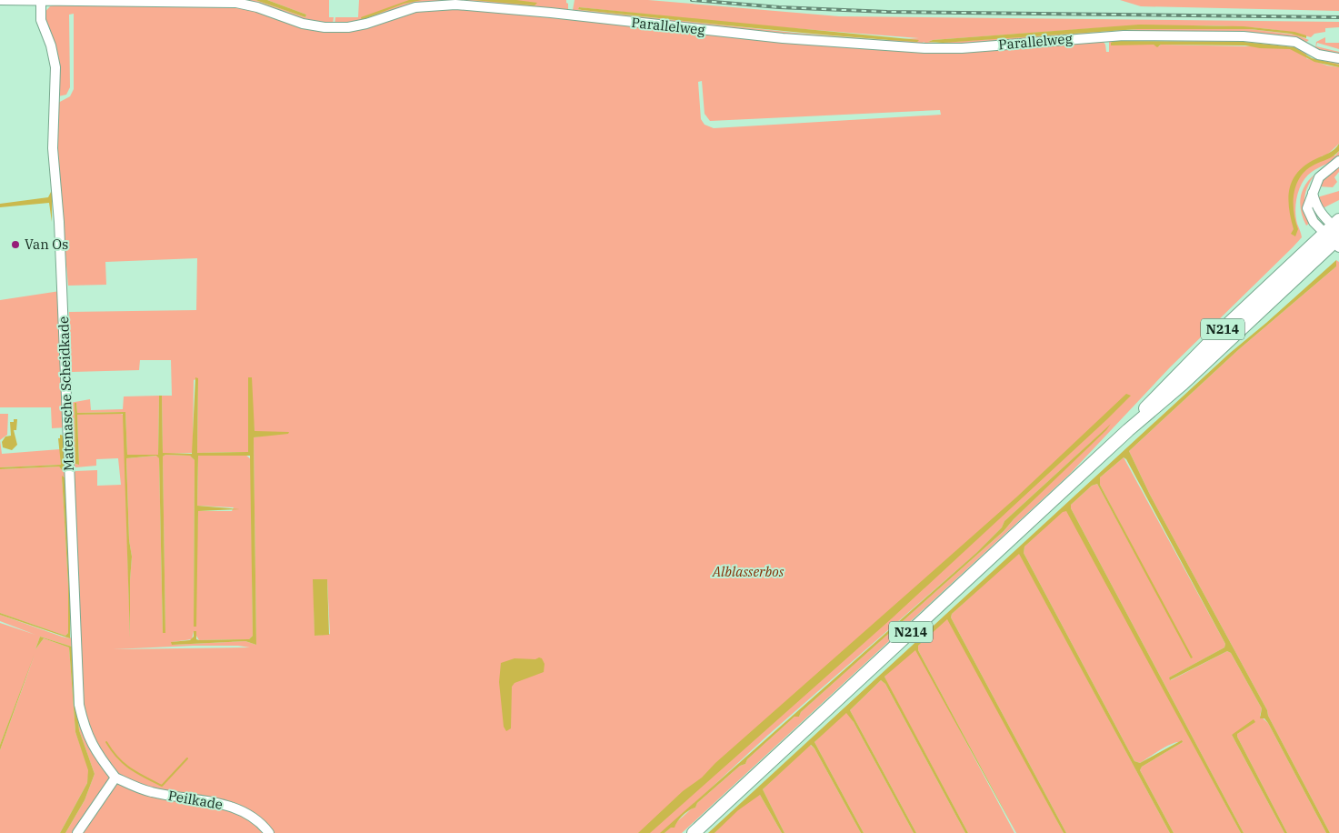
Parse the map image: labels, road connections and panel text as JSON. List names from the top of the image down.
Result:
{
  "streets": {
    "main road": ["N214"],
    "street": ["Parallelweg", "Matenasche Scheidkade", "Peilkade"]
  },
  "crossings": [
    ["Parallelweg", "Matenasche Scheidkade"],
    ["Matenasche Scheidkade", "Peilkade"]
  ],
  "parks": ["Alblasserbos"],
  "places": ["Van Os"]
}
